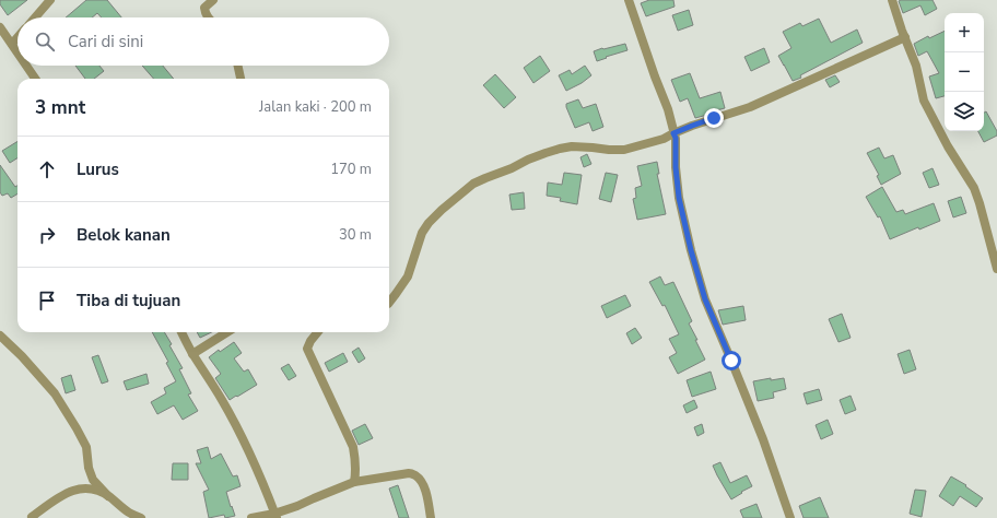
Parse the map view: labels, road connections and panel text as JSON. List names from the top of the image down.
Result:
{
  "page": {
    "map_buttons": ["+", "−"],
    "search": "Cari di sini",
    "heading": ["3 mnt", "Jalan kaki · 200 m"],
    "list": [
      ["Lurus", "170 m"],
      ["Belok kanan", "30 m"],
      "Tiba di tujuan"
    ]
  }
}
